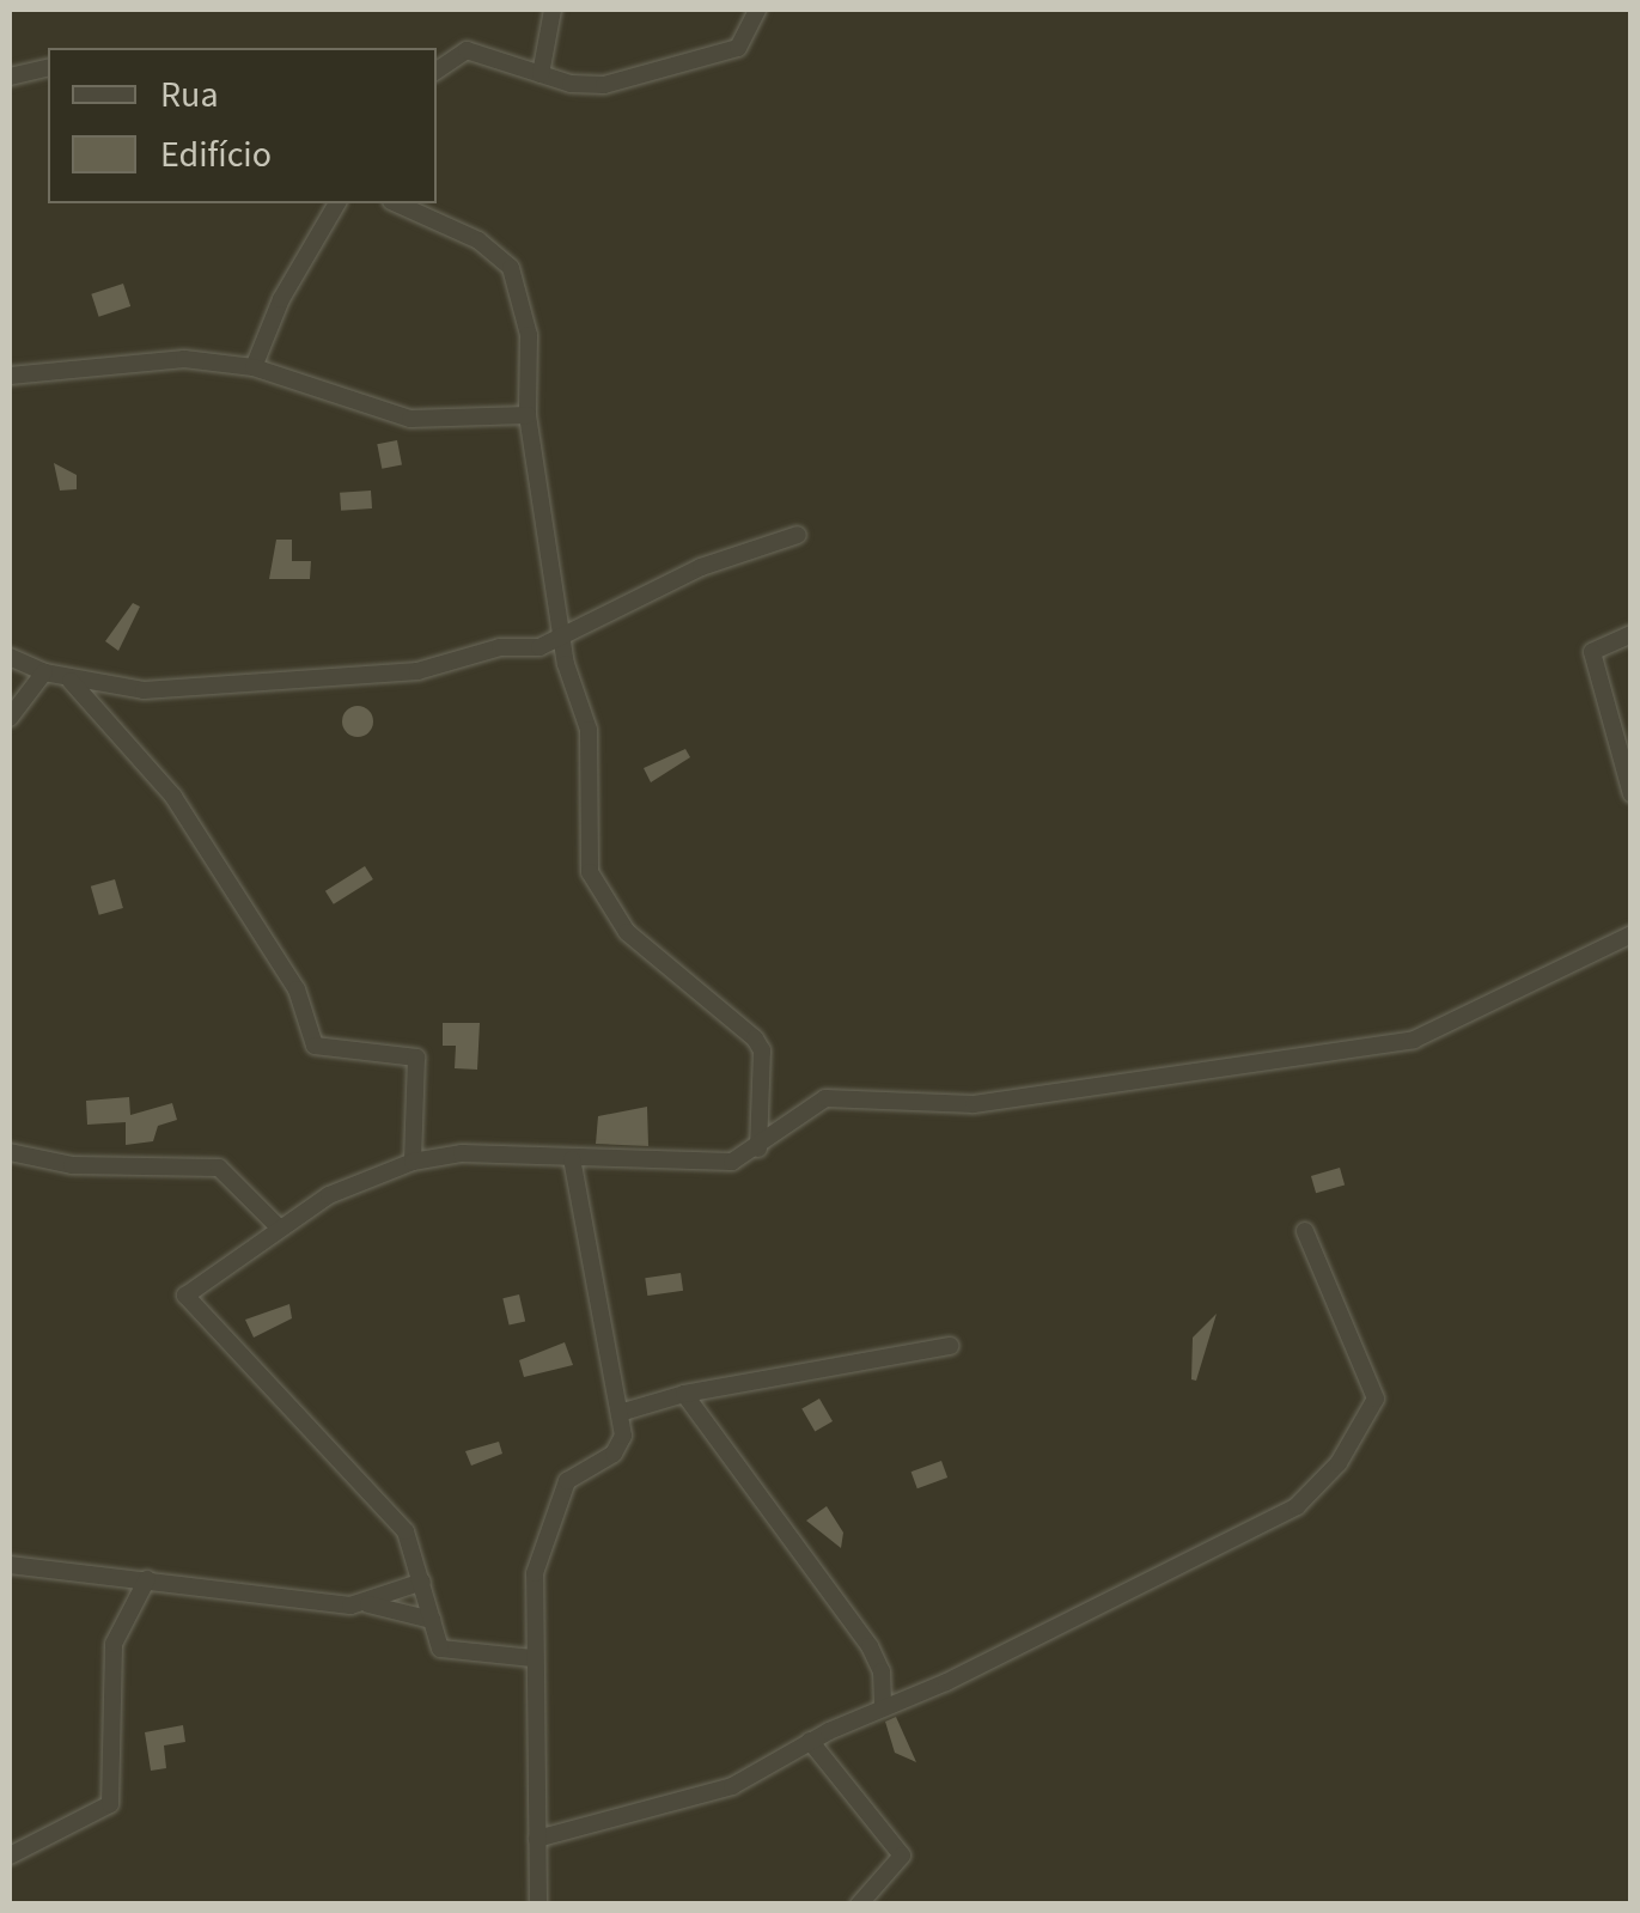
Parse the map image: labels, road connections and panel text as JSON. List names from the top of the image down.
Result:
{
  "legend": ["Rua", "Edifício"]
}
